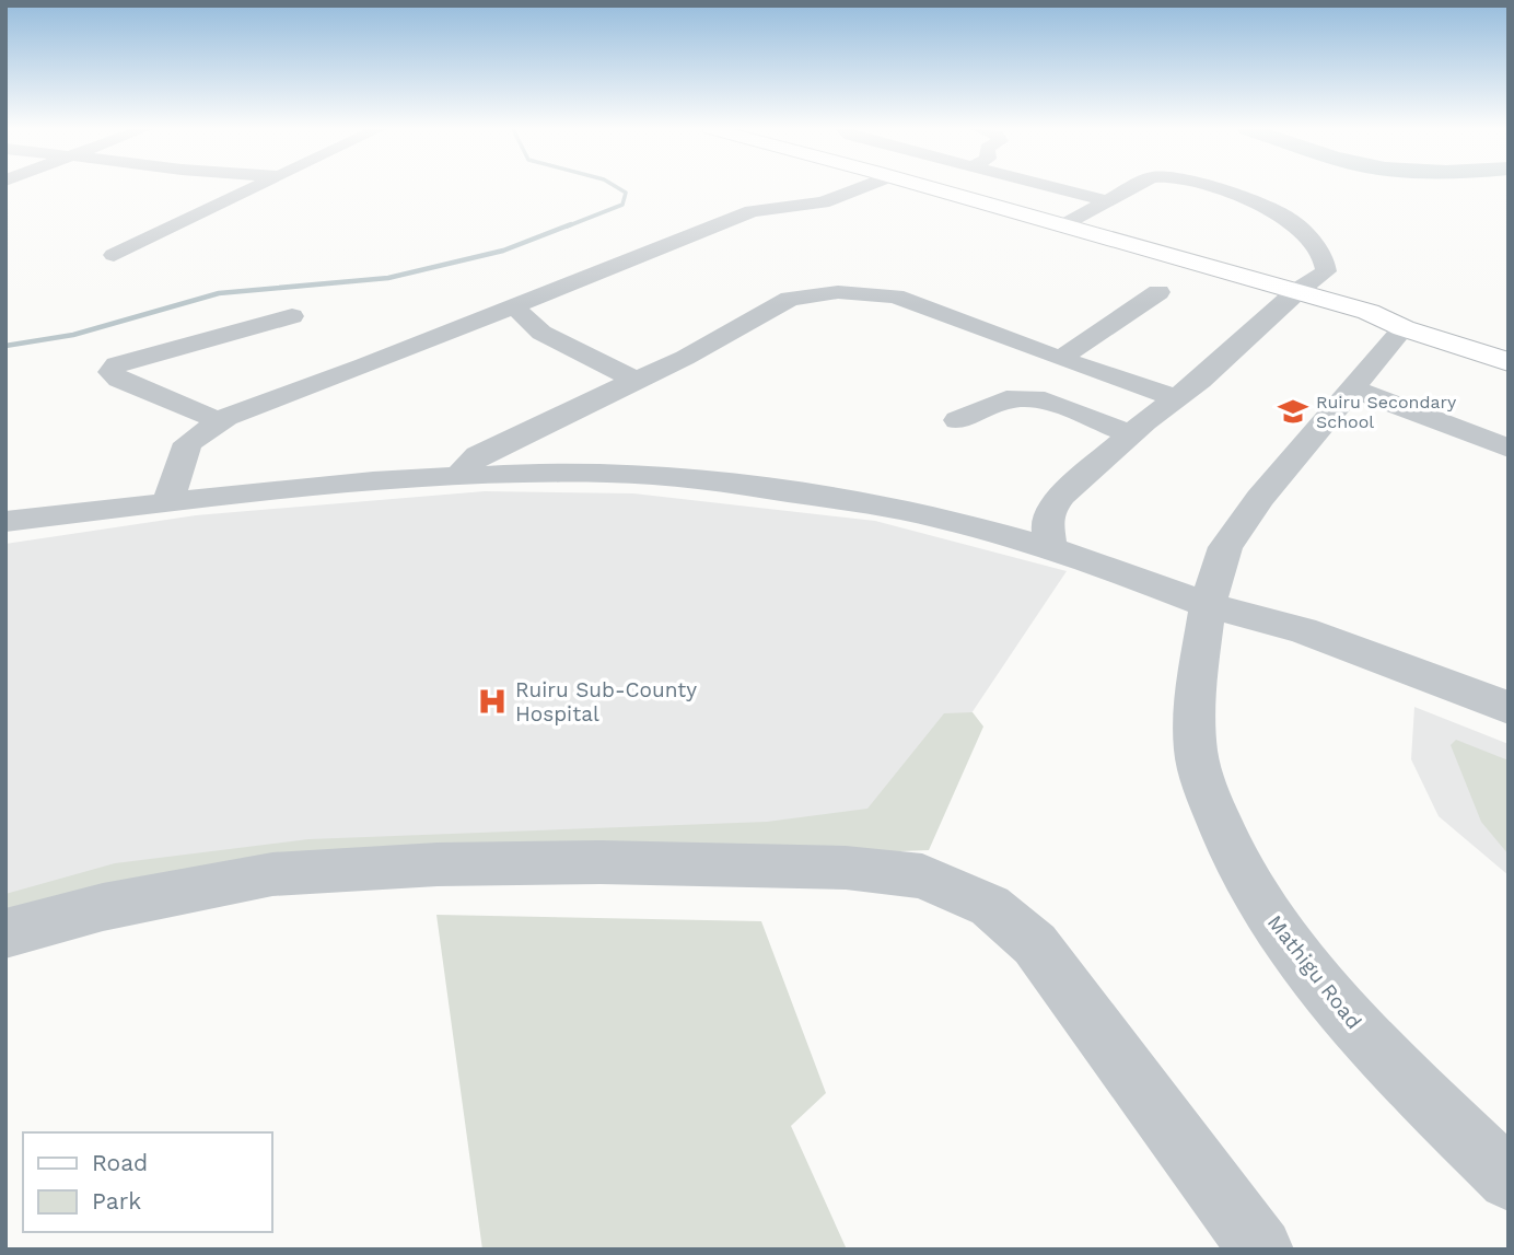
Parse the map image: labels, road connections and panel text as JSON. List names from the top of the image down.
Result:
{
  "streets": {
    "street": ["Mathigu Road"]
  },
  "places": {
    "school or university": ["Ruiru Secondary School"],
    "hospital": ["Ruiru Sub-County Hospital"]
  },
  "legend": ["Road", "Park"]
}
